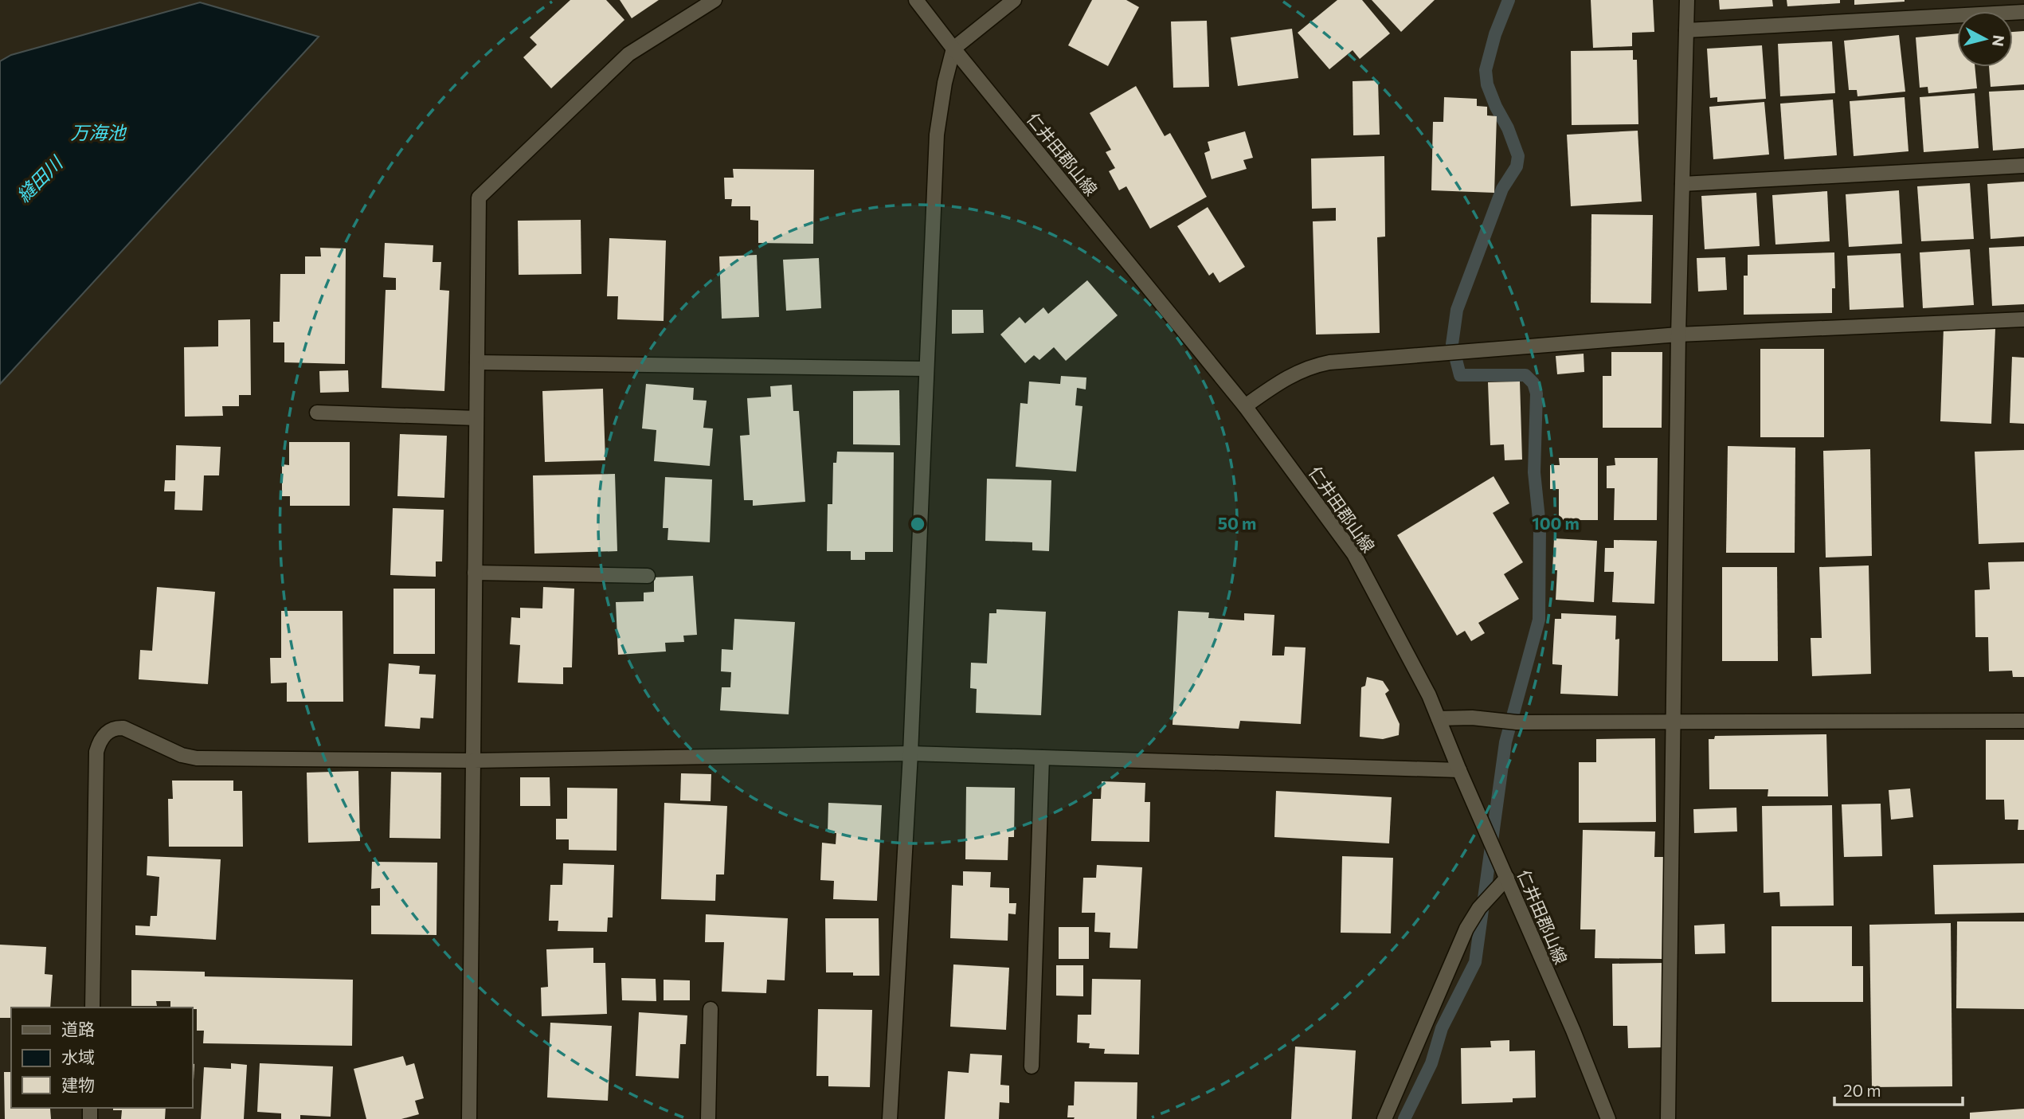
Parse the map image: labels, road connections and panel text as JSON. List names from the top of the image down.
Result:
{
  "streets": {
    "street": ["仁井田郡山線"]
  },
  "water": ["万海池", "縫田川"],
  "legend": ["道路", "水域", "建物"],
  "scale_bar": "20 m",
  "north": "right",
  "rings": ["50 m", "100 m"]
}
